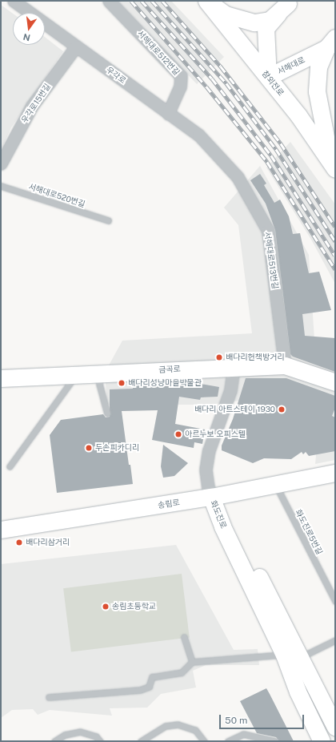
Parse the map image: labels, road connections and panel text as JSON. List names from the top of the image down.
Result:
{
  "streets": {
    "main road": [
      "서해대로",
      "참외전로",
      "금곡로",
      "송림로",
      "화도진로"
    ],
    "street": [
      "서해대로512번길",
      "우각로",
      "우각로15번길",
      "서해대로513번길"
    ],
    "lane": ["서해대로520번길", "화도진로5번길"]
  },
  "crossings": [
    ["서해대로512번길", "우각로"],
    ["서해대로", "참외전로"],
    ["우각로", "우각로15번길"],
    ["우각로", "서해대로513번길"],
    ["서해대로513번길", "금곡로"],
    ["송림로", "화도진로"],
    ["송림로", "화도진로5번길"]
  ],
  "places": [
    "배다리헌책방거리",
    "배다리성냥마을박물관",
    "배다리 아트스테이 1930",
    "아르누보 오피스텔",
    "두손피카디리",
    "배다리삼거리",
    "송림초등학교"
  ],
  "scale_bar": "50 m",
  "north": "bottom"
}
